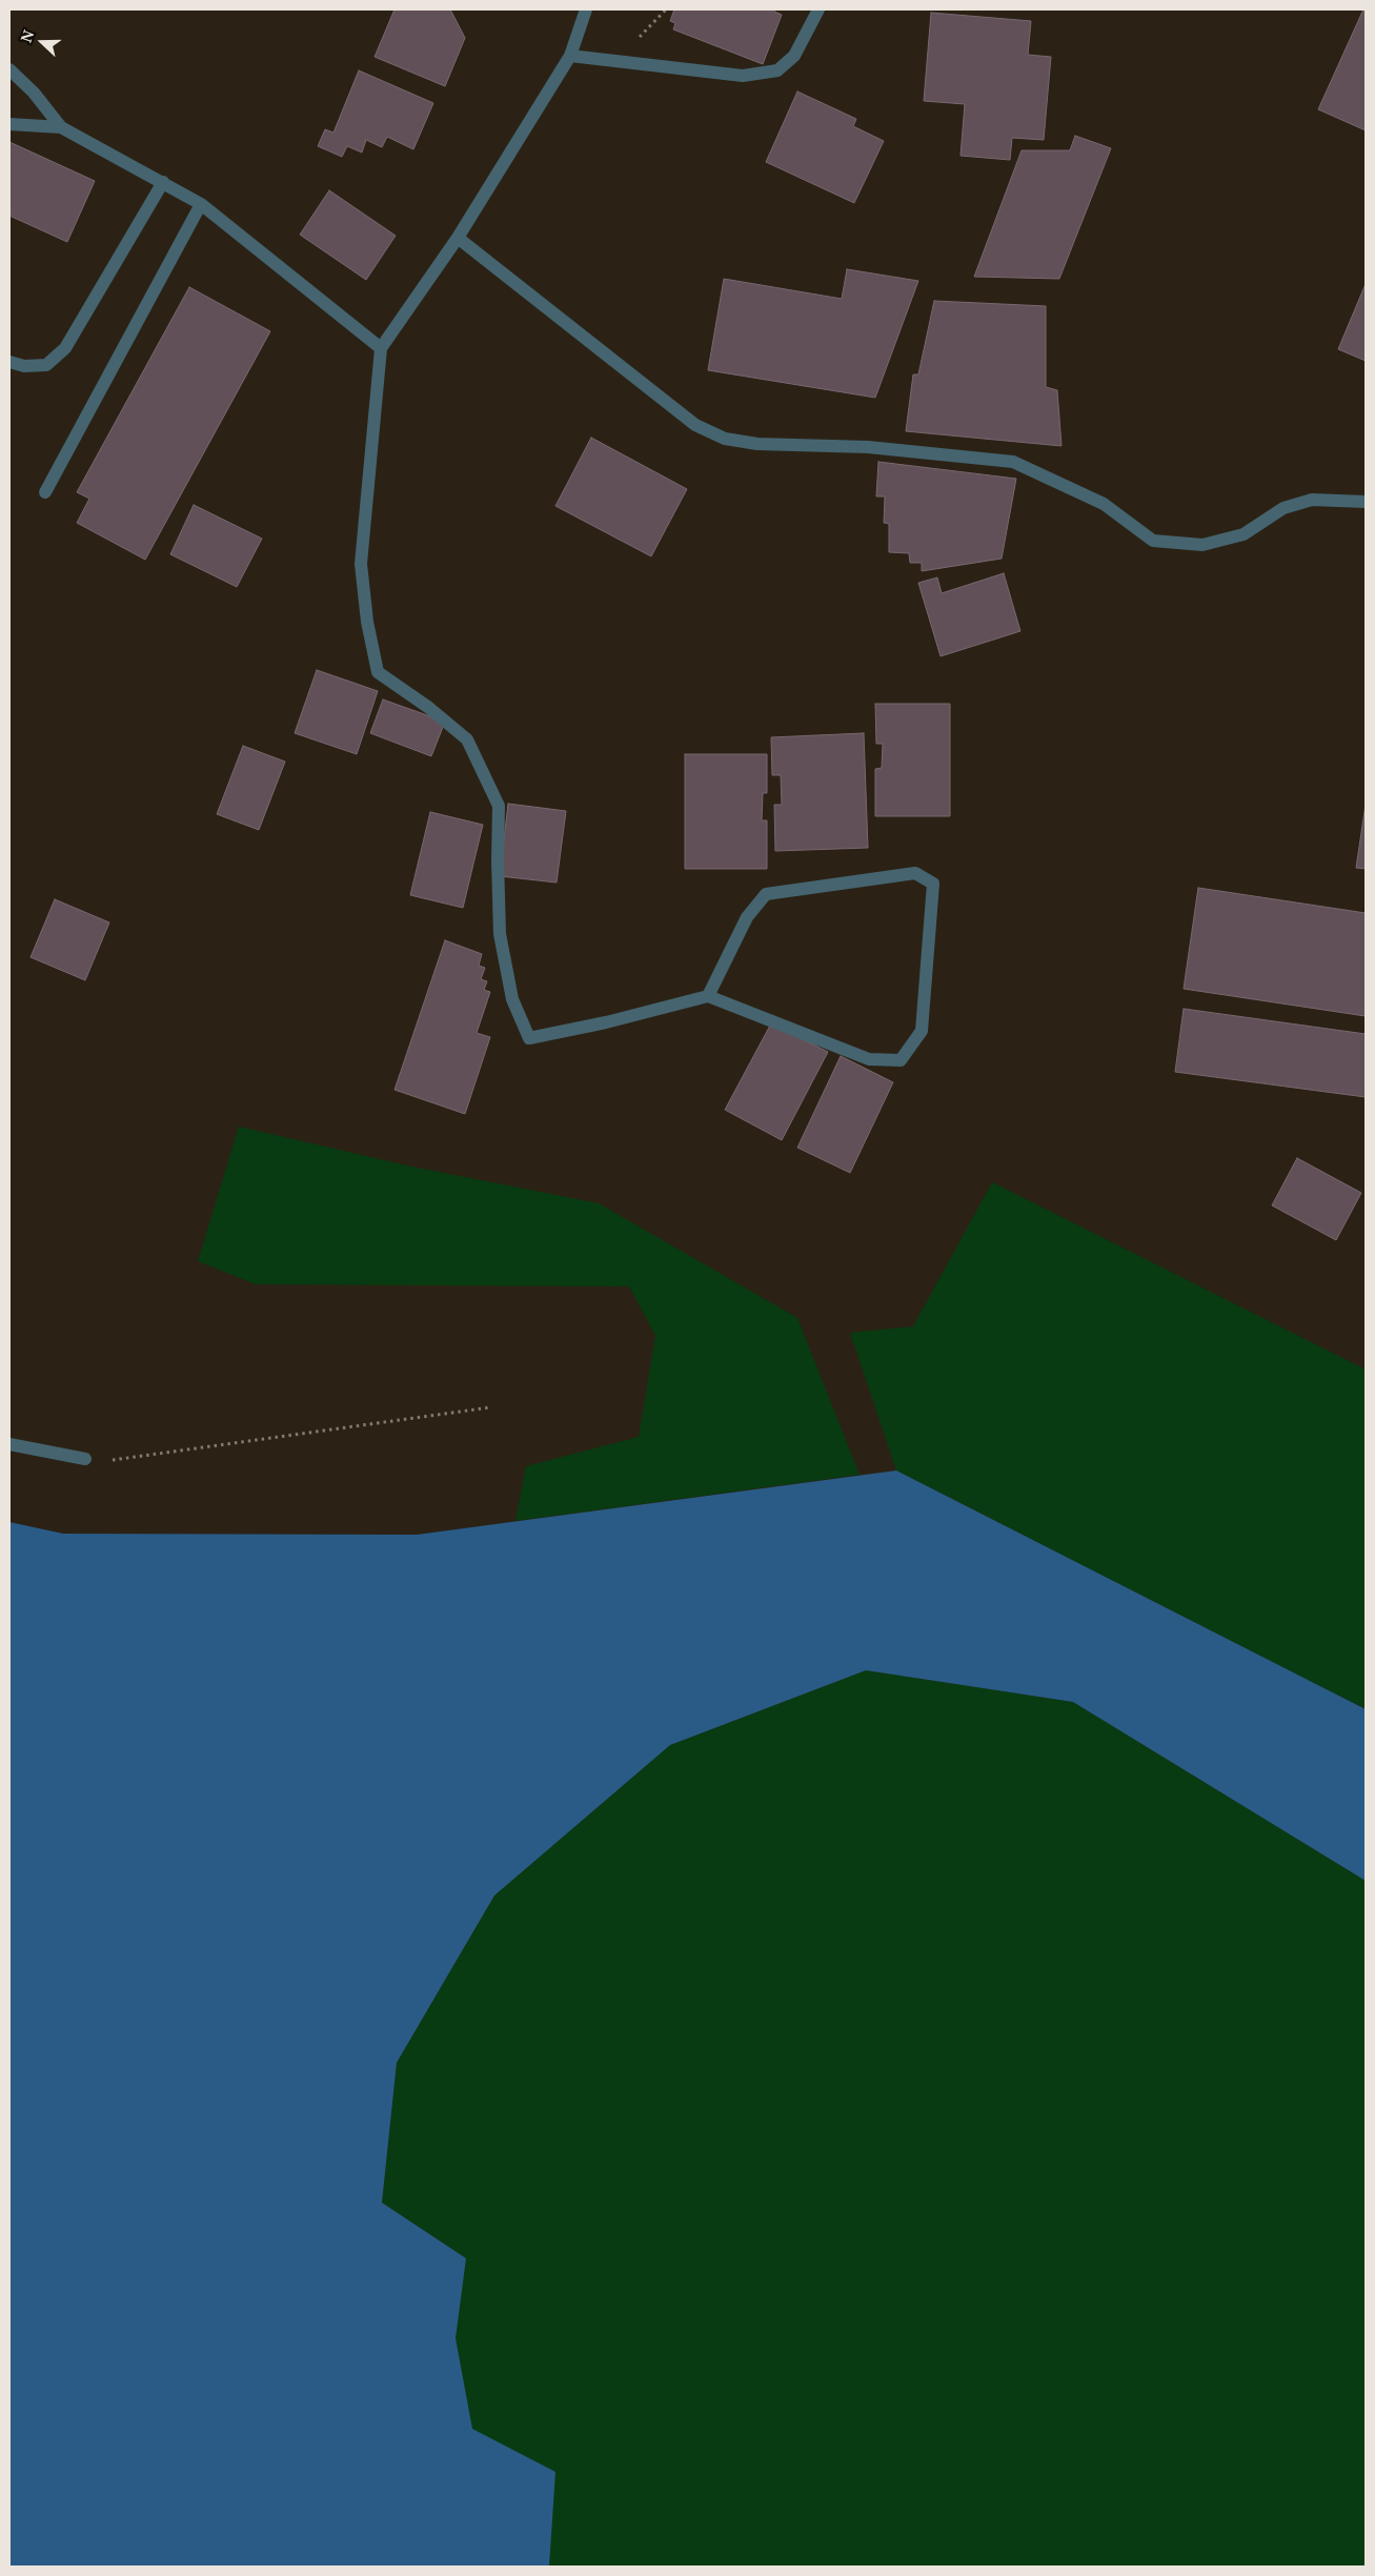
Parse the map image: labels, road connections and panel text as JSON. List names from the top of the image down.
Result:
{
  "north": "left"
}
